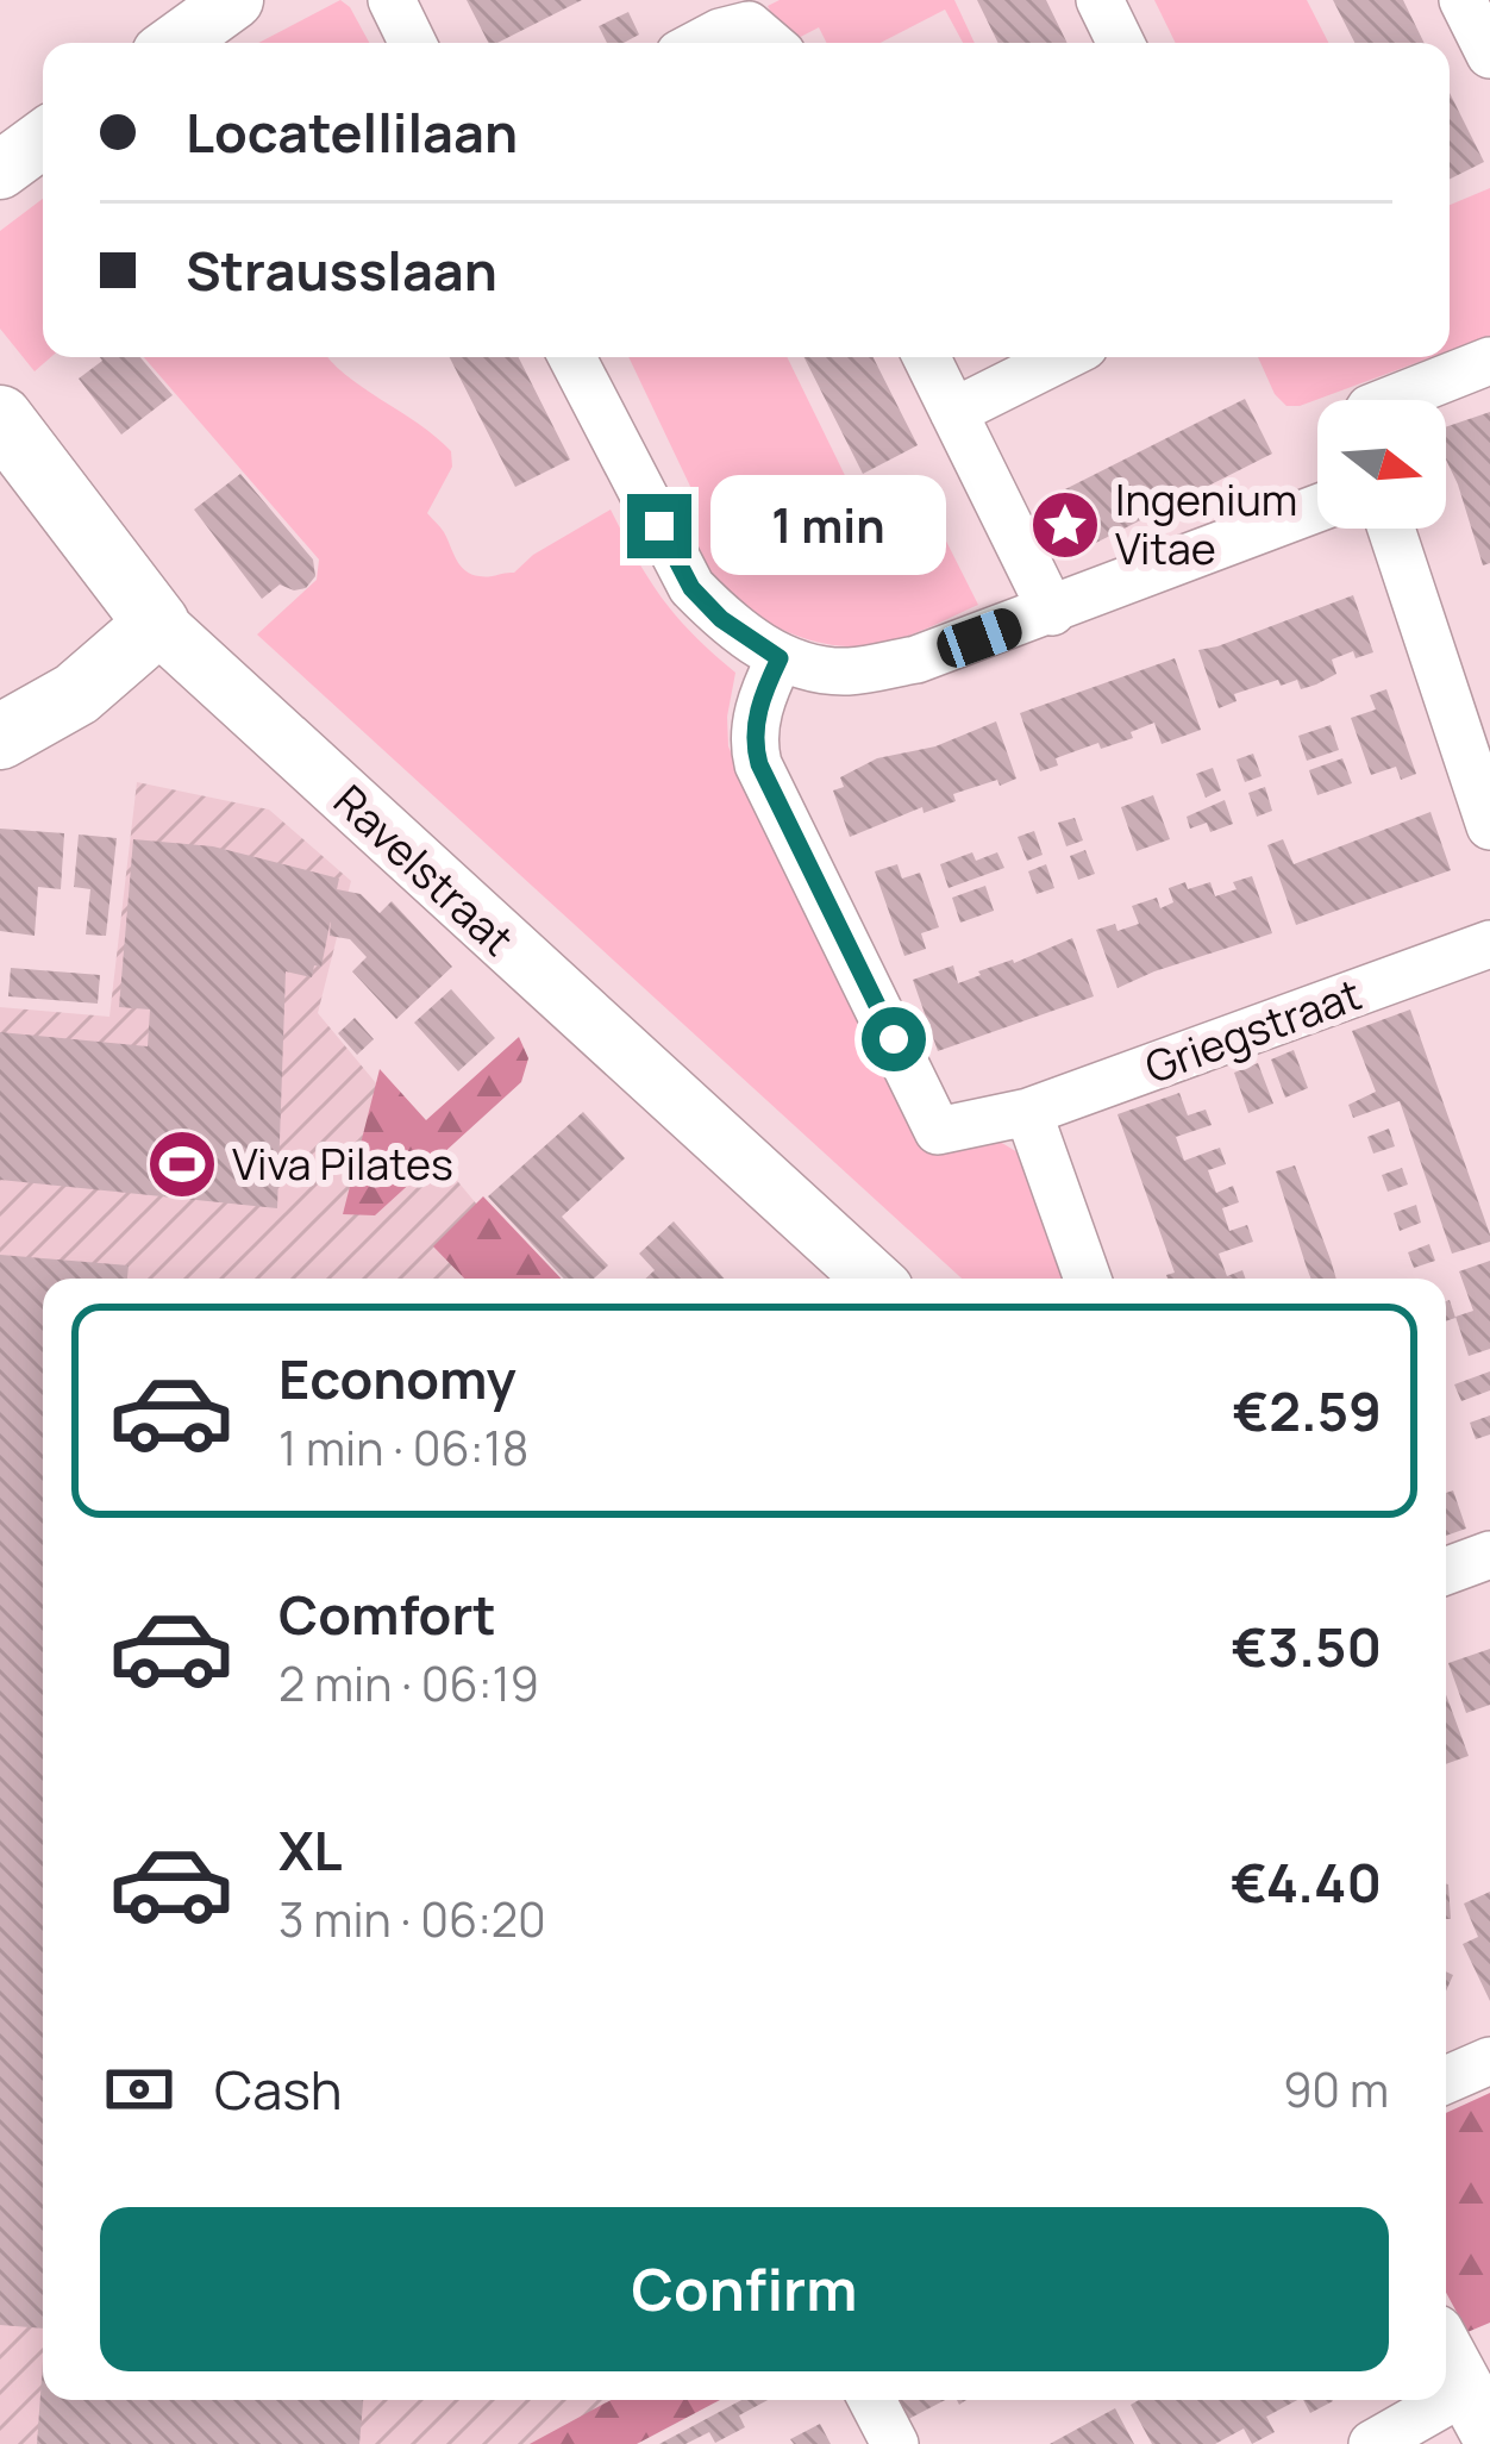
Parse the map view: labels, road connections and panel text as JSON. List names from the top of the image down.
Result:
{
  "streets": {
    "main road": ["Ravelstraat"],
    "street": ["Griegstraat"]
  },
  "places": {
    "place": ["Ingenium Vitae"],
    "sports": ["Viva Pilates"]
  },
  "north": "right",
  "page": {
    "banner": ["Locatellilaan", "Strausslaan"],
    "bubble": "1 min",
    "list": [
      {
        "name": "Economy",
        "note": "1 min · 06:18",
        "value": "€2.59"
      },
      {
        "name": "Comfort",
        "note": "2 min · 06:19",
        "value": "€3.50"
      },
      {
        "name": "XL",
        "note": "3 min · 06:20",
        "value": "€4.40"
      }
    ],
    "pay": ["Cash", "90 m"],
    "buttons": "Confirm"
  }
}
